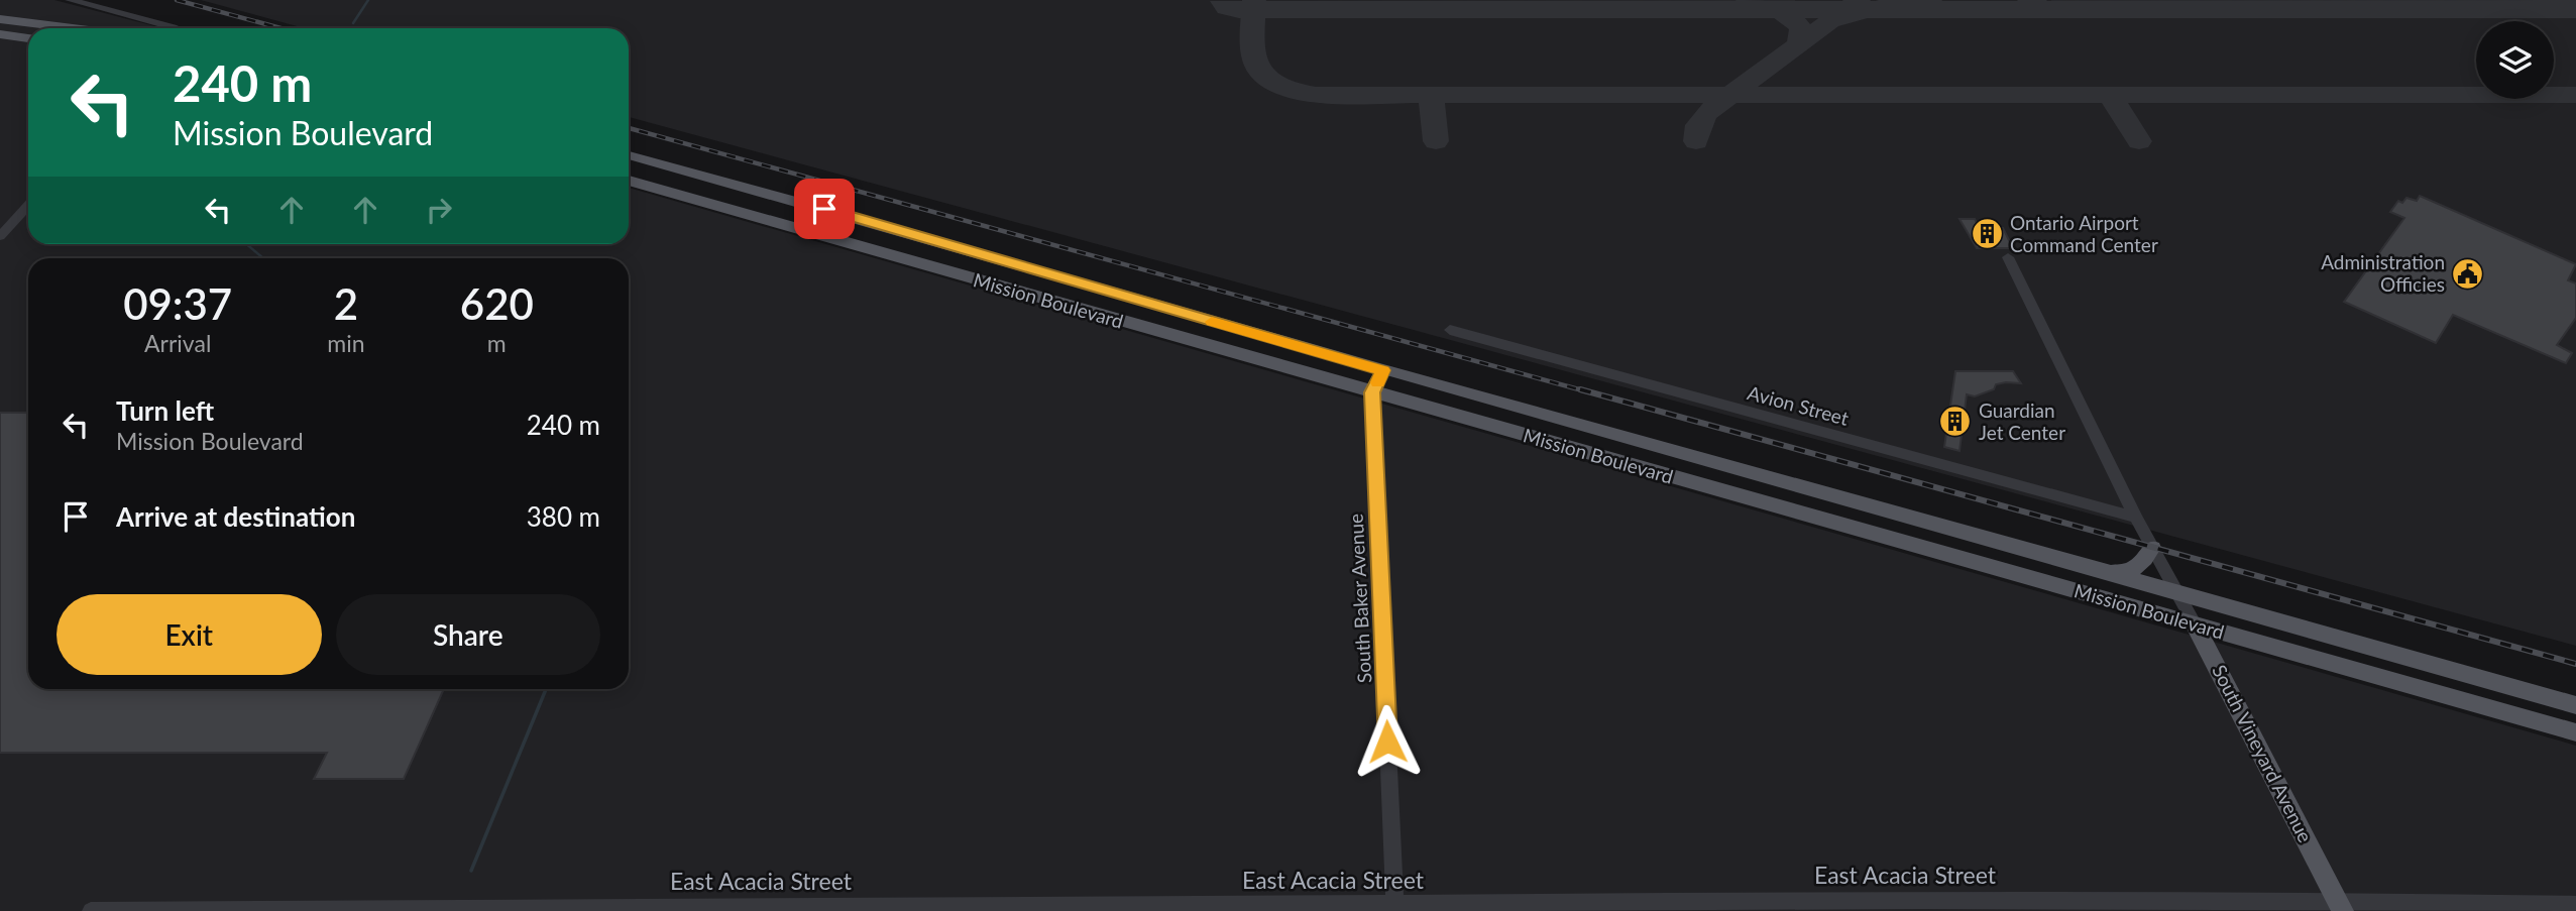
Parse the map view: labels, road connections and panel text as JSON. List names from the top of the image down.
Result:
{
  "streets": {
    "main road": ["Mission Boulevard", "South Vineyard Avenue"],
    "street": ["Avion Street", "South Baker Avenue", "East Acacia Street"]
  },
  "crossings": [
    ["Mission Boulevard", "South Baker Avenue"],
    ["Mission Boulevard", "South Vineyard Avenue"],
    ["Avion Street", "South Vineyard Avenue"],
    ["South Baker Avenue", "East Acacia Street"],
    ["South Vineyard Avenue", "East Acacia Street"]
  ],
  "places": {
    "building": ["Ontario Airport Command Center", "Guardian Jet Center"],
    "public building": ["Administration Officies"]
  },
  "page": {
    "turn": ["240 m", "Mission Boulevard"],
    "eta": [
      "09:37",
      "Arrival",
      "2",
      "min",
      "620",
      "m"
    ],
    "list": [
      {
        "name": "Turn left",
        "note": "Mission Boulevard",
        "value": "240 m"
      },
      {
        "name": "Arrive at destination",
        "value": "380 m"
      }
    ],
    "buttons": ["Exit", "Share"]
  }
}
